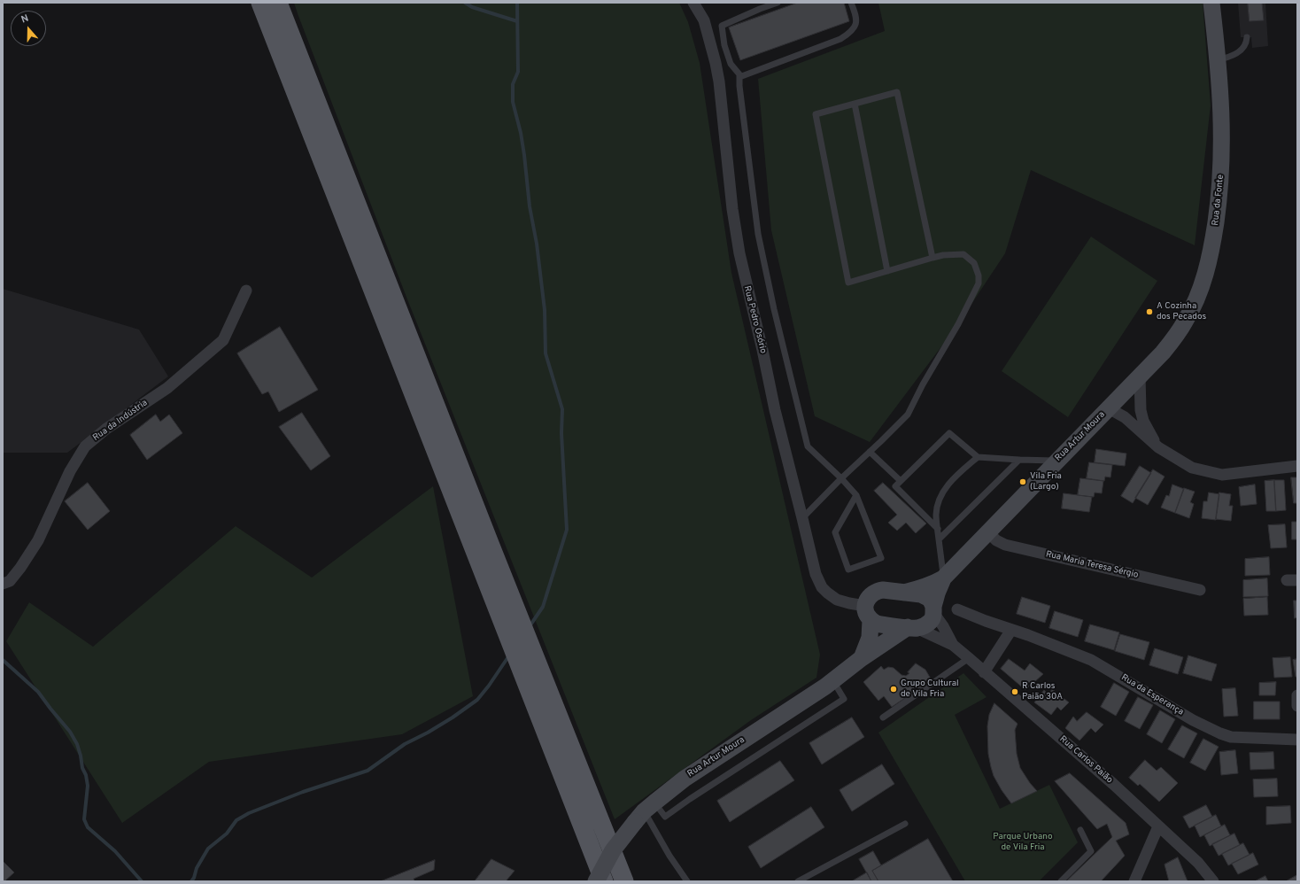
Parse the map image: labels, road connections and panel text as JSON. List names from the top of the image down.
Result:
{
  "streets": {
    "main road": ["Rua da Fonte", "Rua Artur Moura"],
    "street": [
      "Rua Pedro Osório",
      "Rua da Indústria",
      "Rua Maria Teresa Sérgio",
      "Rua da Esperança",
      "Rua Carlos Paião"
    ]
  },
  "crossings": [
    ["Rua da Fonte", "Rua Artur Moura"],
    ["Rua Pedro Osório", "Rua Artur Moura"],
    ["Rua Artur Moura", "Rua Maria Teresa Sérgio"],
    ["Rua Artur Moura", "Rua Carlos Paião"]
  ],
  "parks": ["Parque Urbano de Vila Fria"],
  "places": [
    "A Cozinha dos Pecados",
    "Vila Fria (Largo)",
    "Grupo Cultural de Vila Fria",
    "R Carlos Paião 30A"
  ],
  "north": "top"
}
